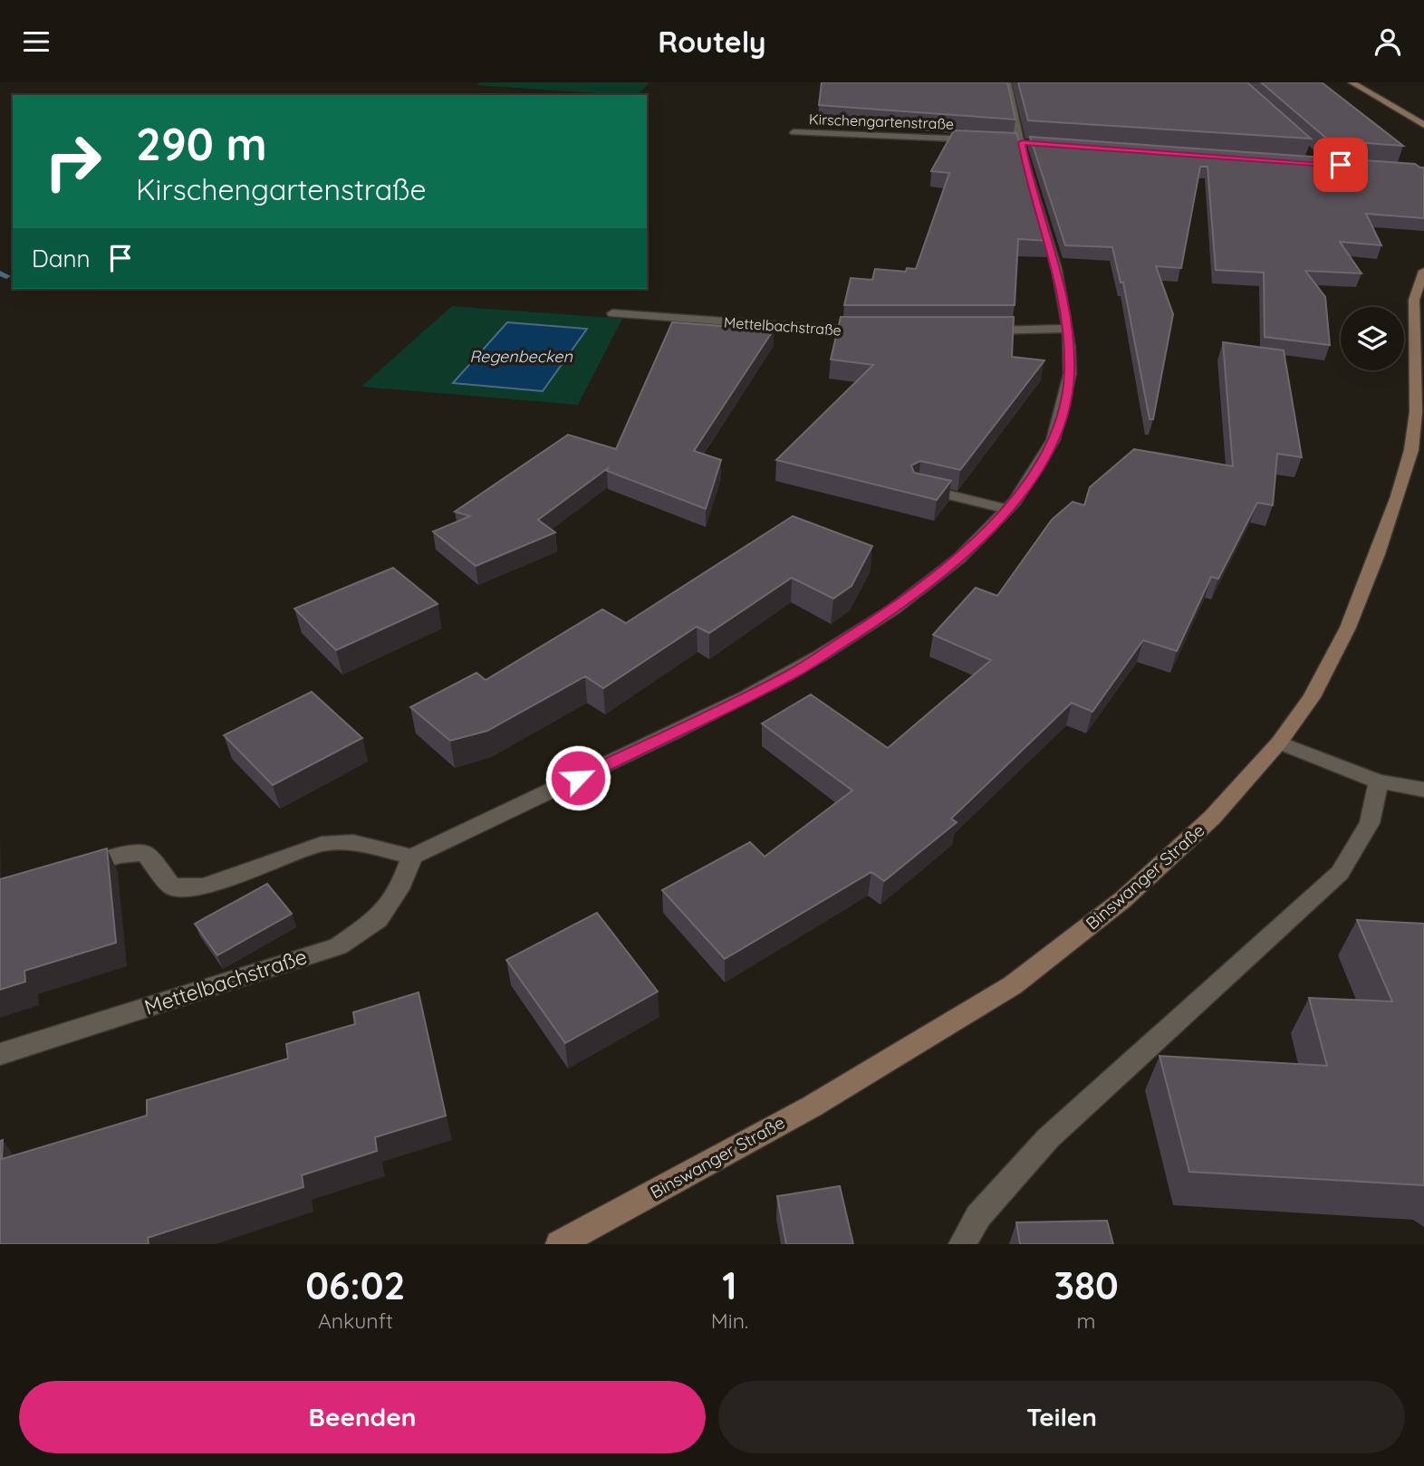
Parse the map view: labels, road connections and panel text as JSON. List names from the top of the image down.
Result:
{
  "streets": {
    "main road": ["Binswanger Straße"],
    "street": ["Kirschengartenstraße", "Mettelbachstraße"]
  },
  "water": ["Regenbecken"],
  "page": {
    "header": "Routely",
    "turn": ["290 m", "Kirschengartenstraße"],
    "then": "Dann",
    "eta": [
      "06:02",
      "Ankunft",
      "1",
      "Min.",
      "380",
      "m"
    ],
    "buttons": ["Beenden", "Teilen"]
  }
}
